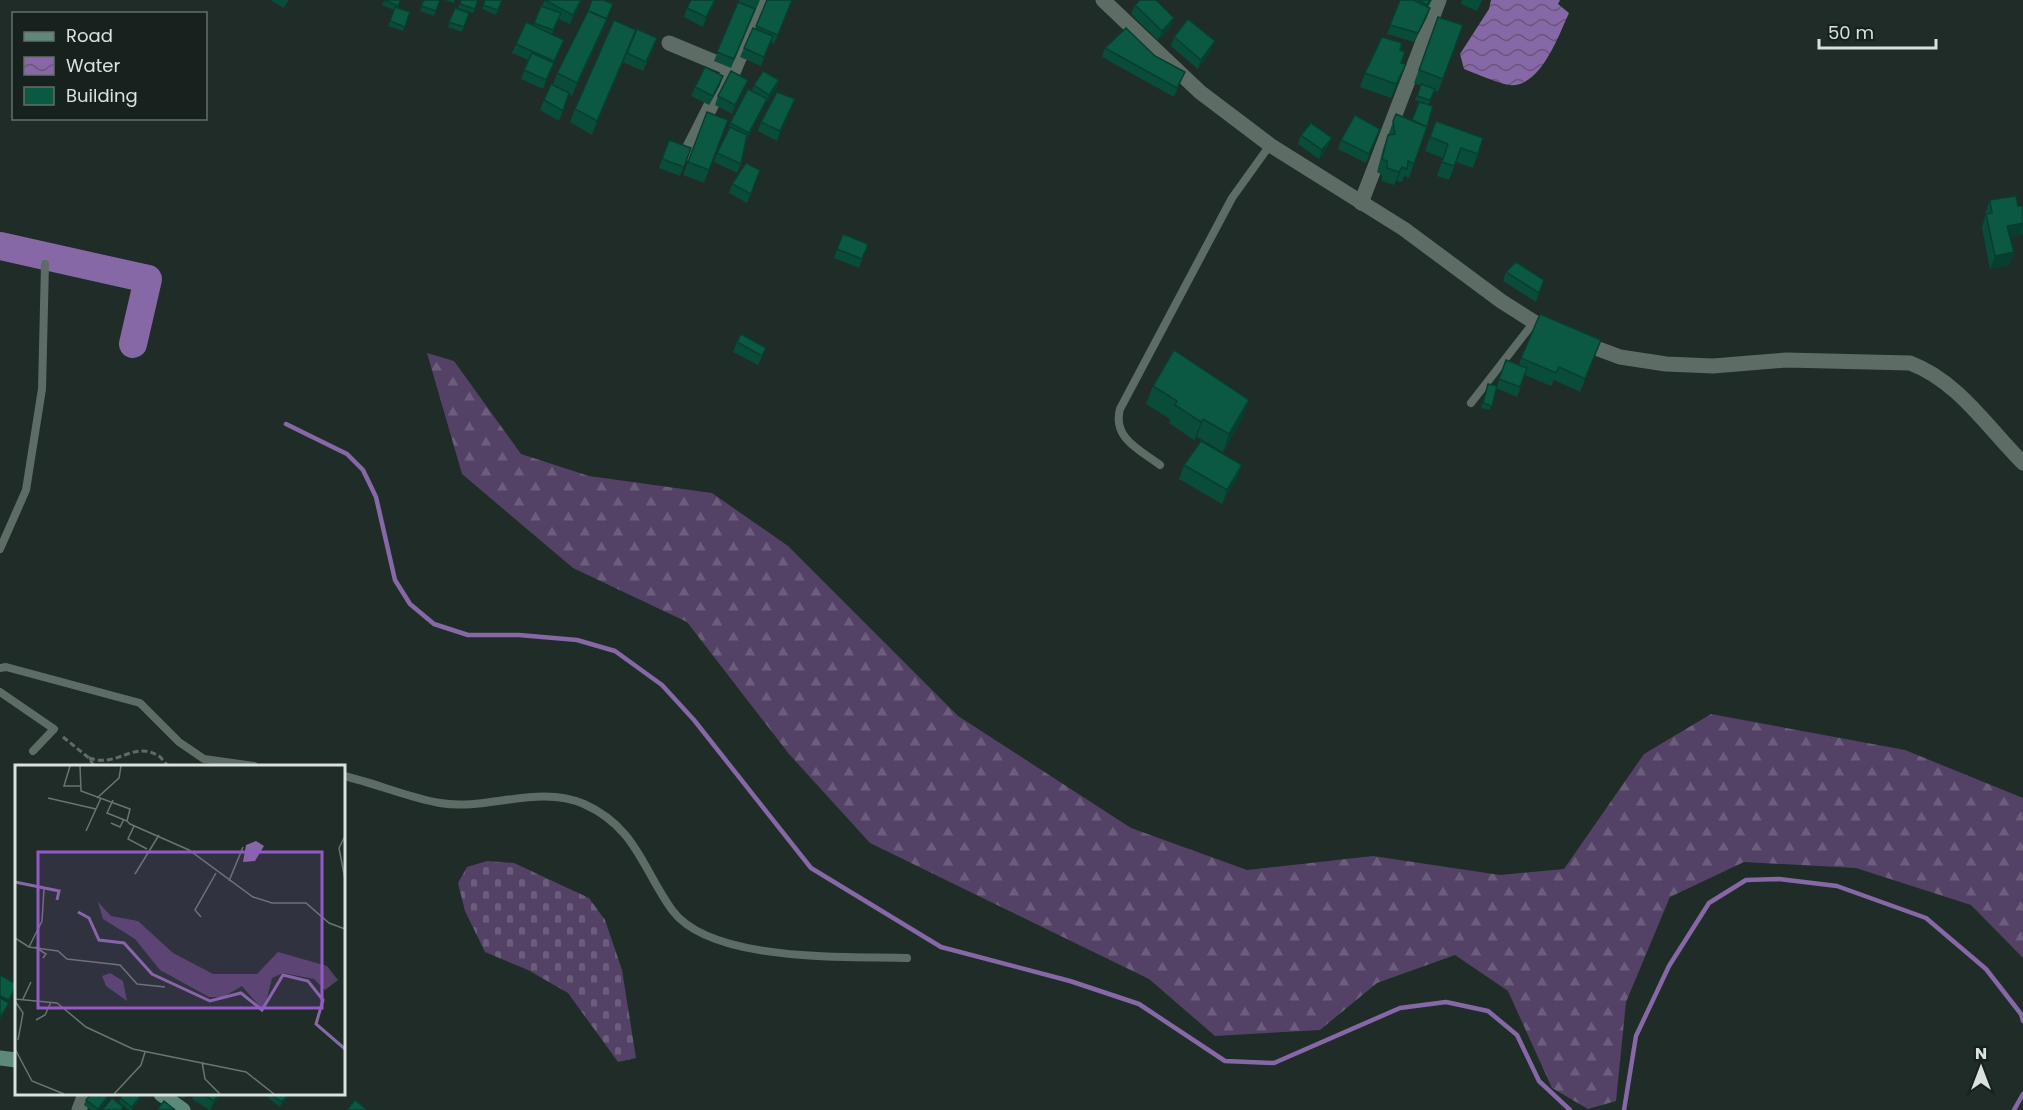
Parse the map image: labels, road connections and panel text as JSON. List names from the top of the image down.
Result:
{
  "legend": ["Road", "Water", "Building"],
  "scale_bar": "50 m",
  "north": "top"
}
